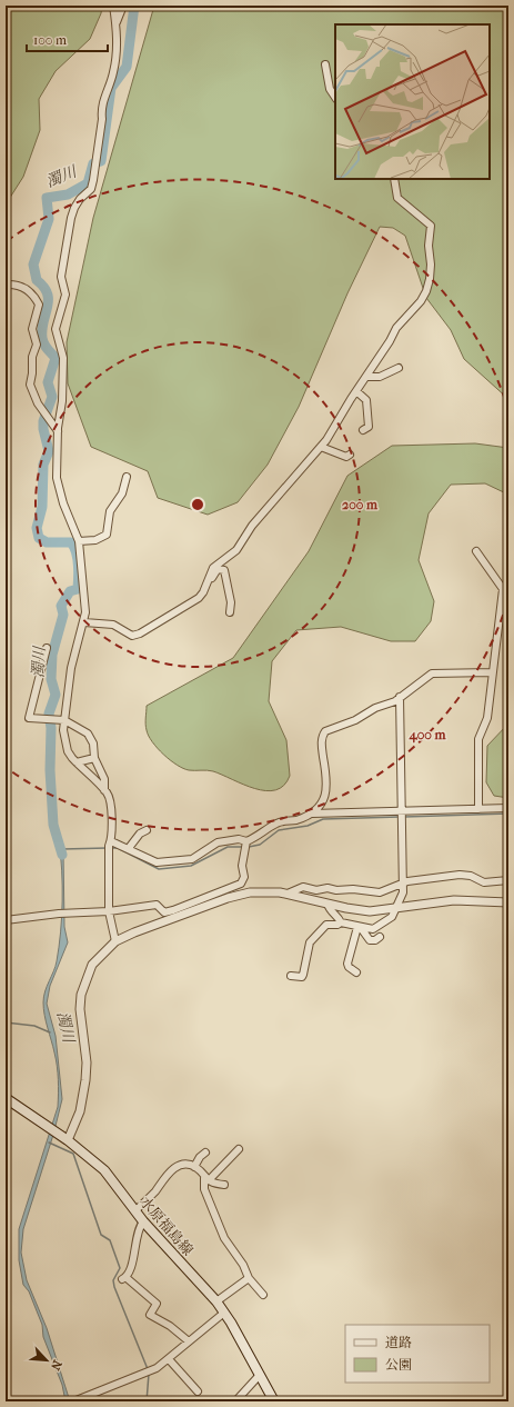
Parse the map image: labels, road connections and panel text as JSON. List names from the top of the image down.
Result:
{
  "streets": {
    "main road": ["水原福島線"]
  },
  "water": ["濁川"],
  "legend": ["道路", "公園"],
  "scale_bar": "100 m",
  "north": "bottom right",
  "rings": ["200 m", "400 m"]
}
